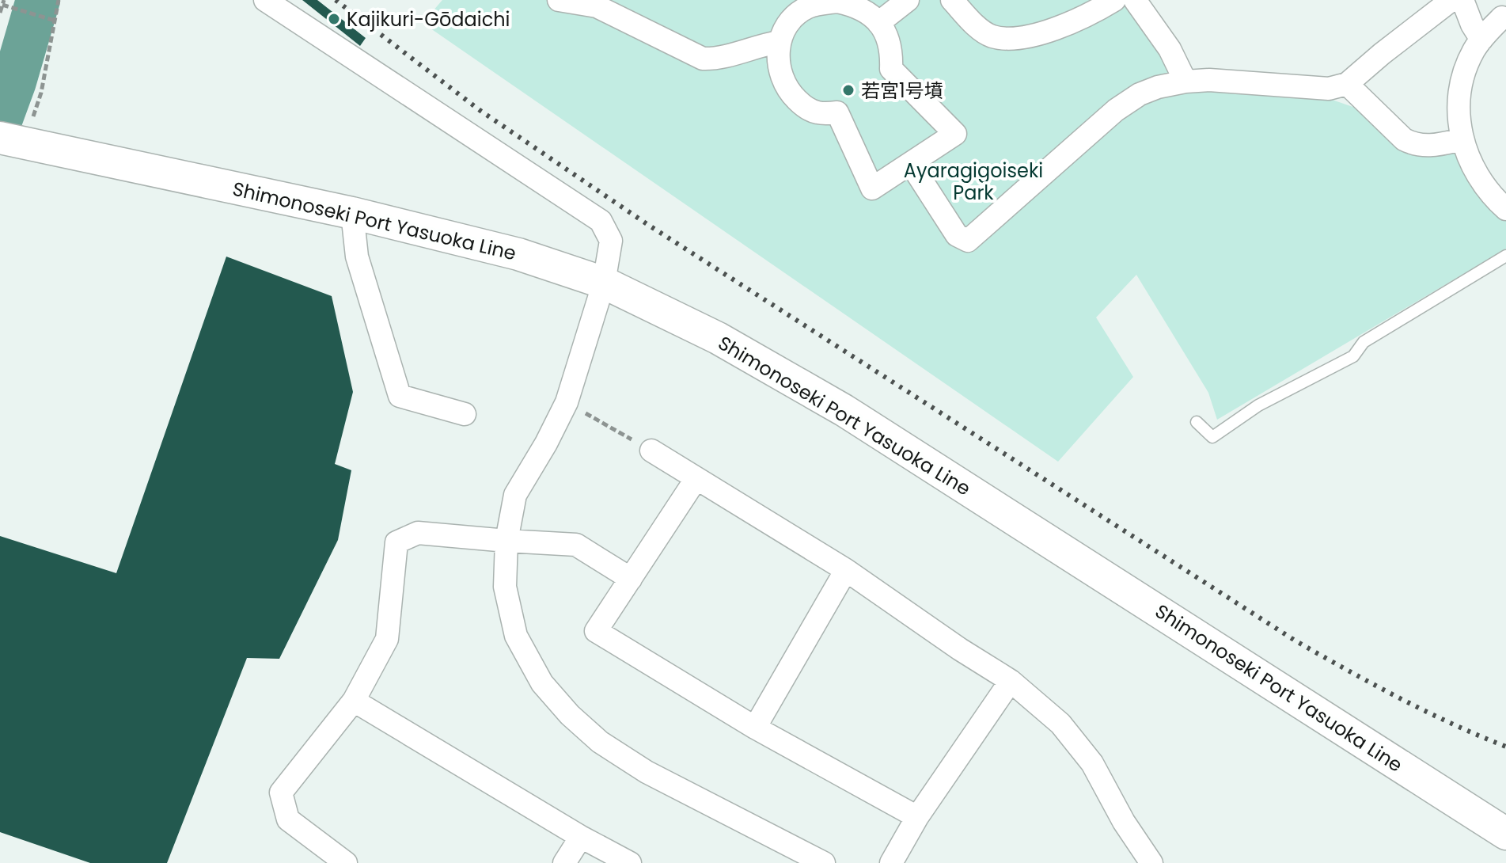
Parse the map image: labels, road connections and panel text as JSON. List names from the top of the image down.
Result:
{
  "streets": {
    "main road": ["Shimonoseki Port Yasuoka Line"]
  },
  "parks": ["Ayaragigoiseki Park"],
  "places": ["Kajikuri-Gōdaichi", "若宮1号墳"]
}
